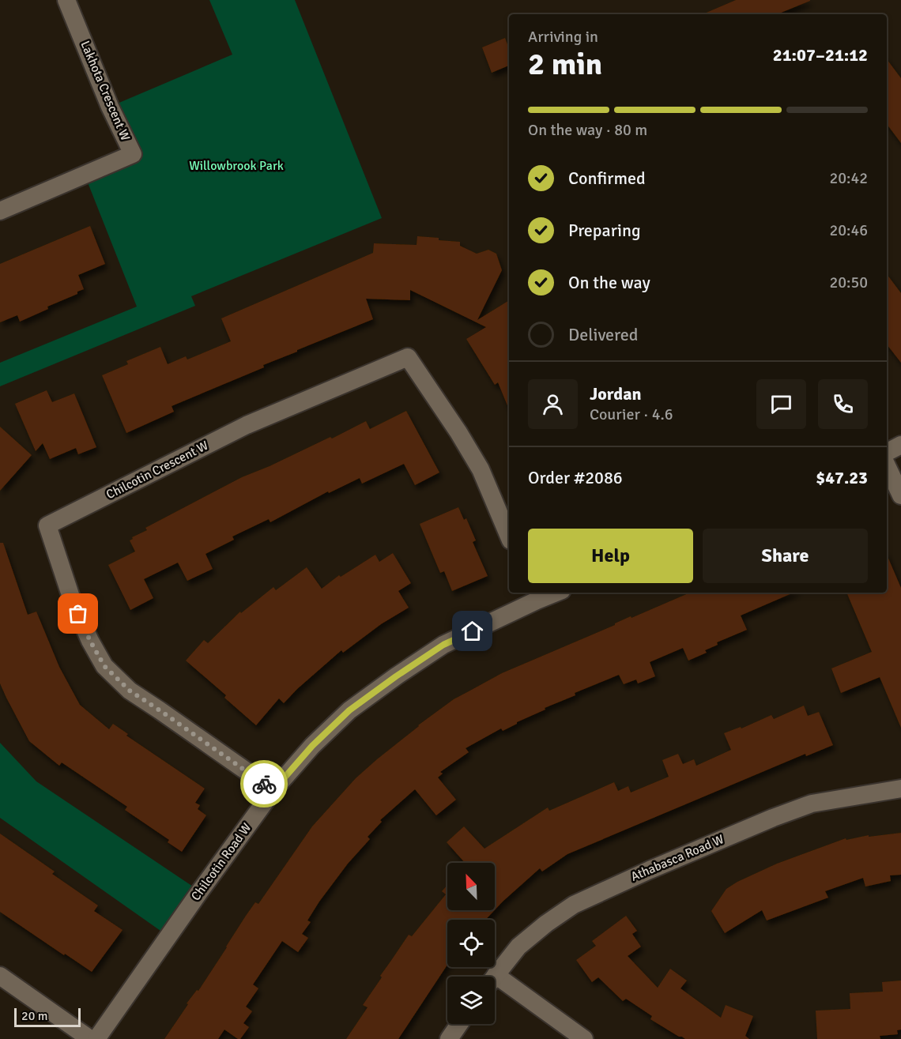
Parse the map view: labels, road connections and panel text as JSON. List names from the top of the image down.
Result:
{
  "streets": {
    "street": [
      "Lakhota Crescent W",
      "Chilcotin Crescent W",
      "Athabasca Road W",
      "Chilcotin Road W"
    ]
  },
  "crossings": [
    ["Chilcotin Crescent W", "Chilcotin Road W"]
  ],
  "parks": ["Willowbrook Park"],
  "scale_bar": "20 m",
  "north": "top left",
  "page": {
    "heading": ["2 min", "Arriving in", "21:07–21:12"],
    "panel": [
      "Jordan",
      "Courier · 4.6",
      "Order #2086",
      "$47.23"
    ],
    "bar": "On the way · 80 m",
    "list": [
      ["Confirmed", "20:42"],
      ["Preparing", "20:46"],
      ["On the way", "20:50"],
      "Delivered"
    ],
    "buttons": ["Help", "Share"],
    "scale": "20 m"
  }
}
